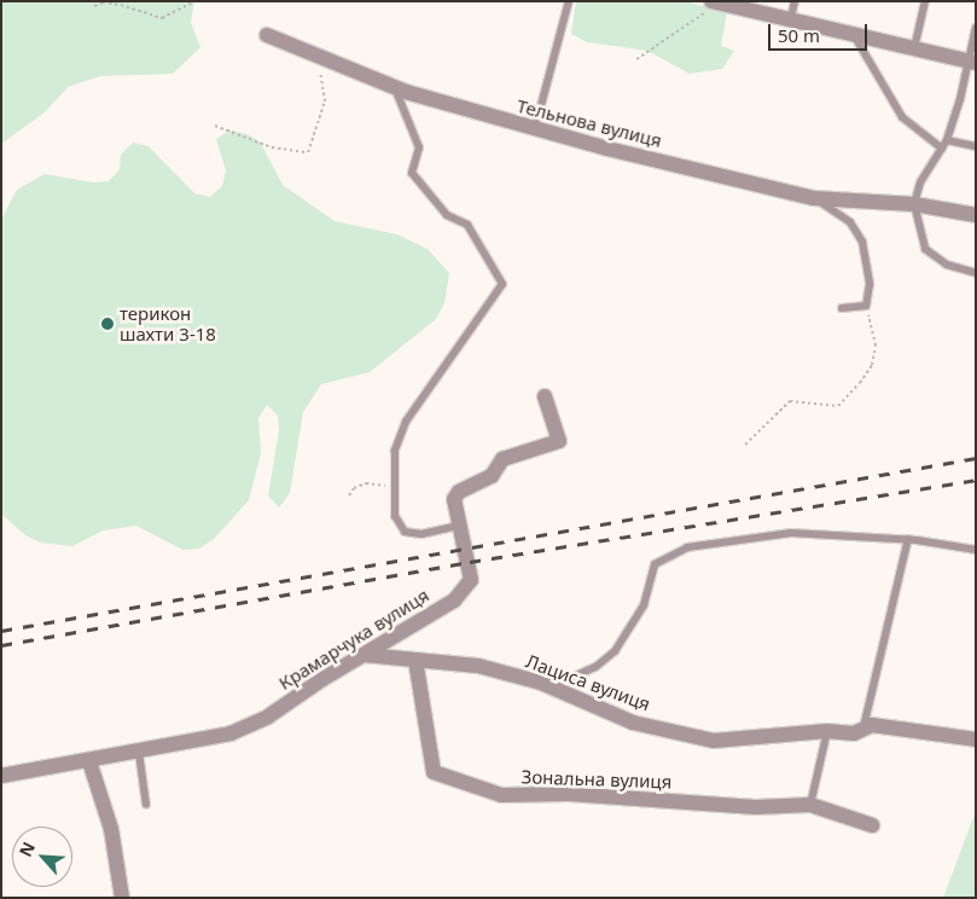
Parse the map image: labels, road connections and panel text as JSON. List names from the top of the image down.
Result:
{
  "streets": {
    "street": [
      "Тельнова вулиця",
      "Крамарчука вулиця",
      "Лациса вулиця",
      "Зональна вулиця"
    ]
  },
  "crossings": [
    ["Крамарчука вулиця", "Лациса вулиця"],
    ["Лациса вулиця", "Зональна вулиця"]
  ],
  "places": ["терикон шахти 3-18"],
  "scale_bar": "50 m",
  "north": "top left"
}
